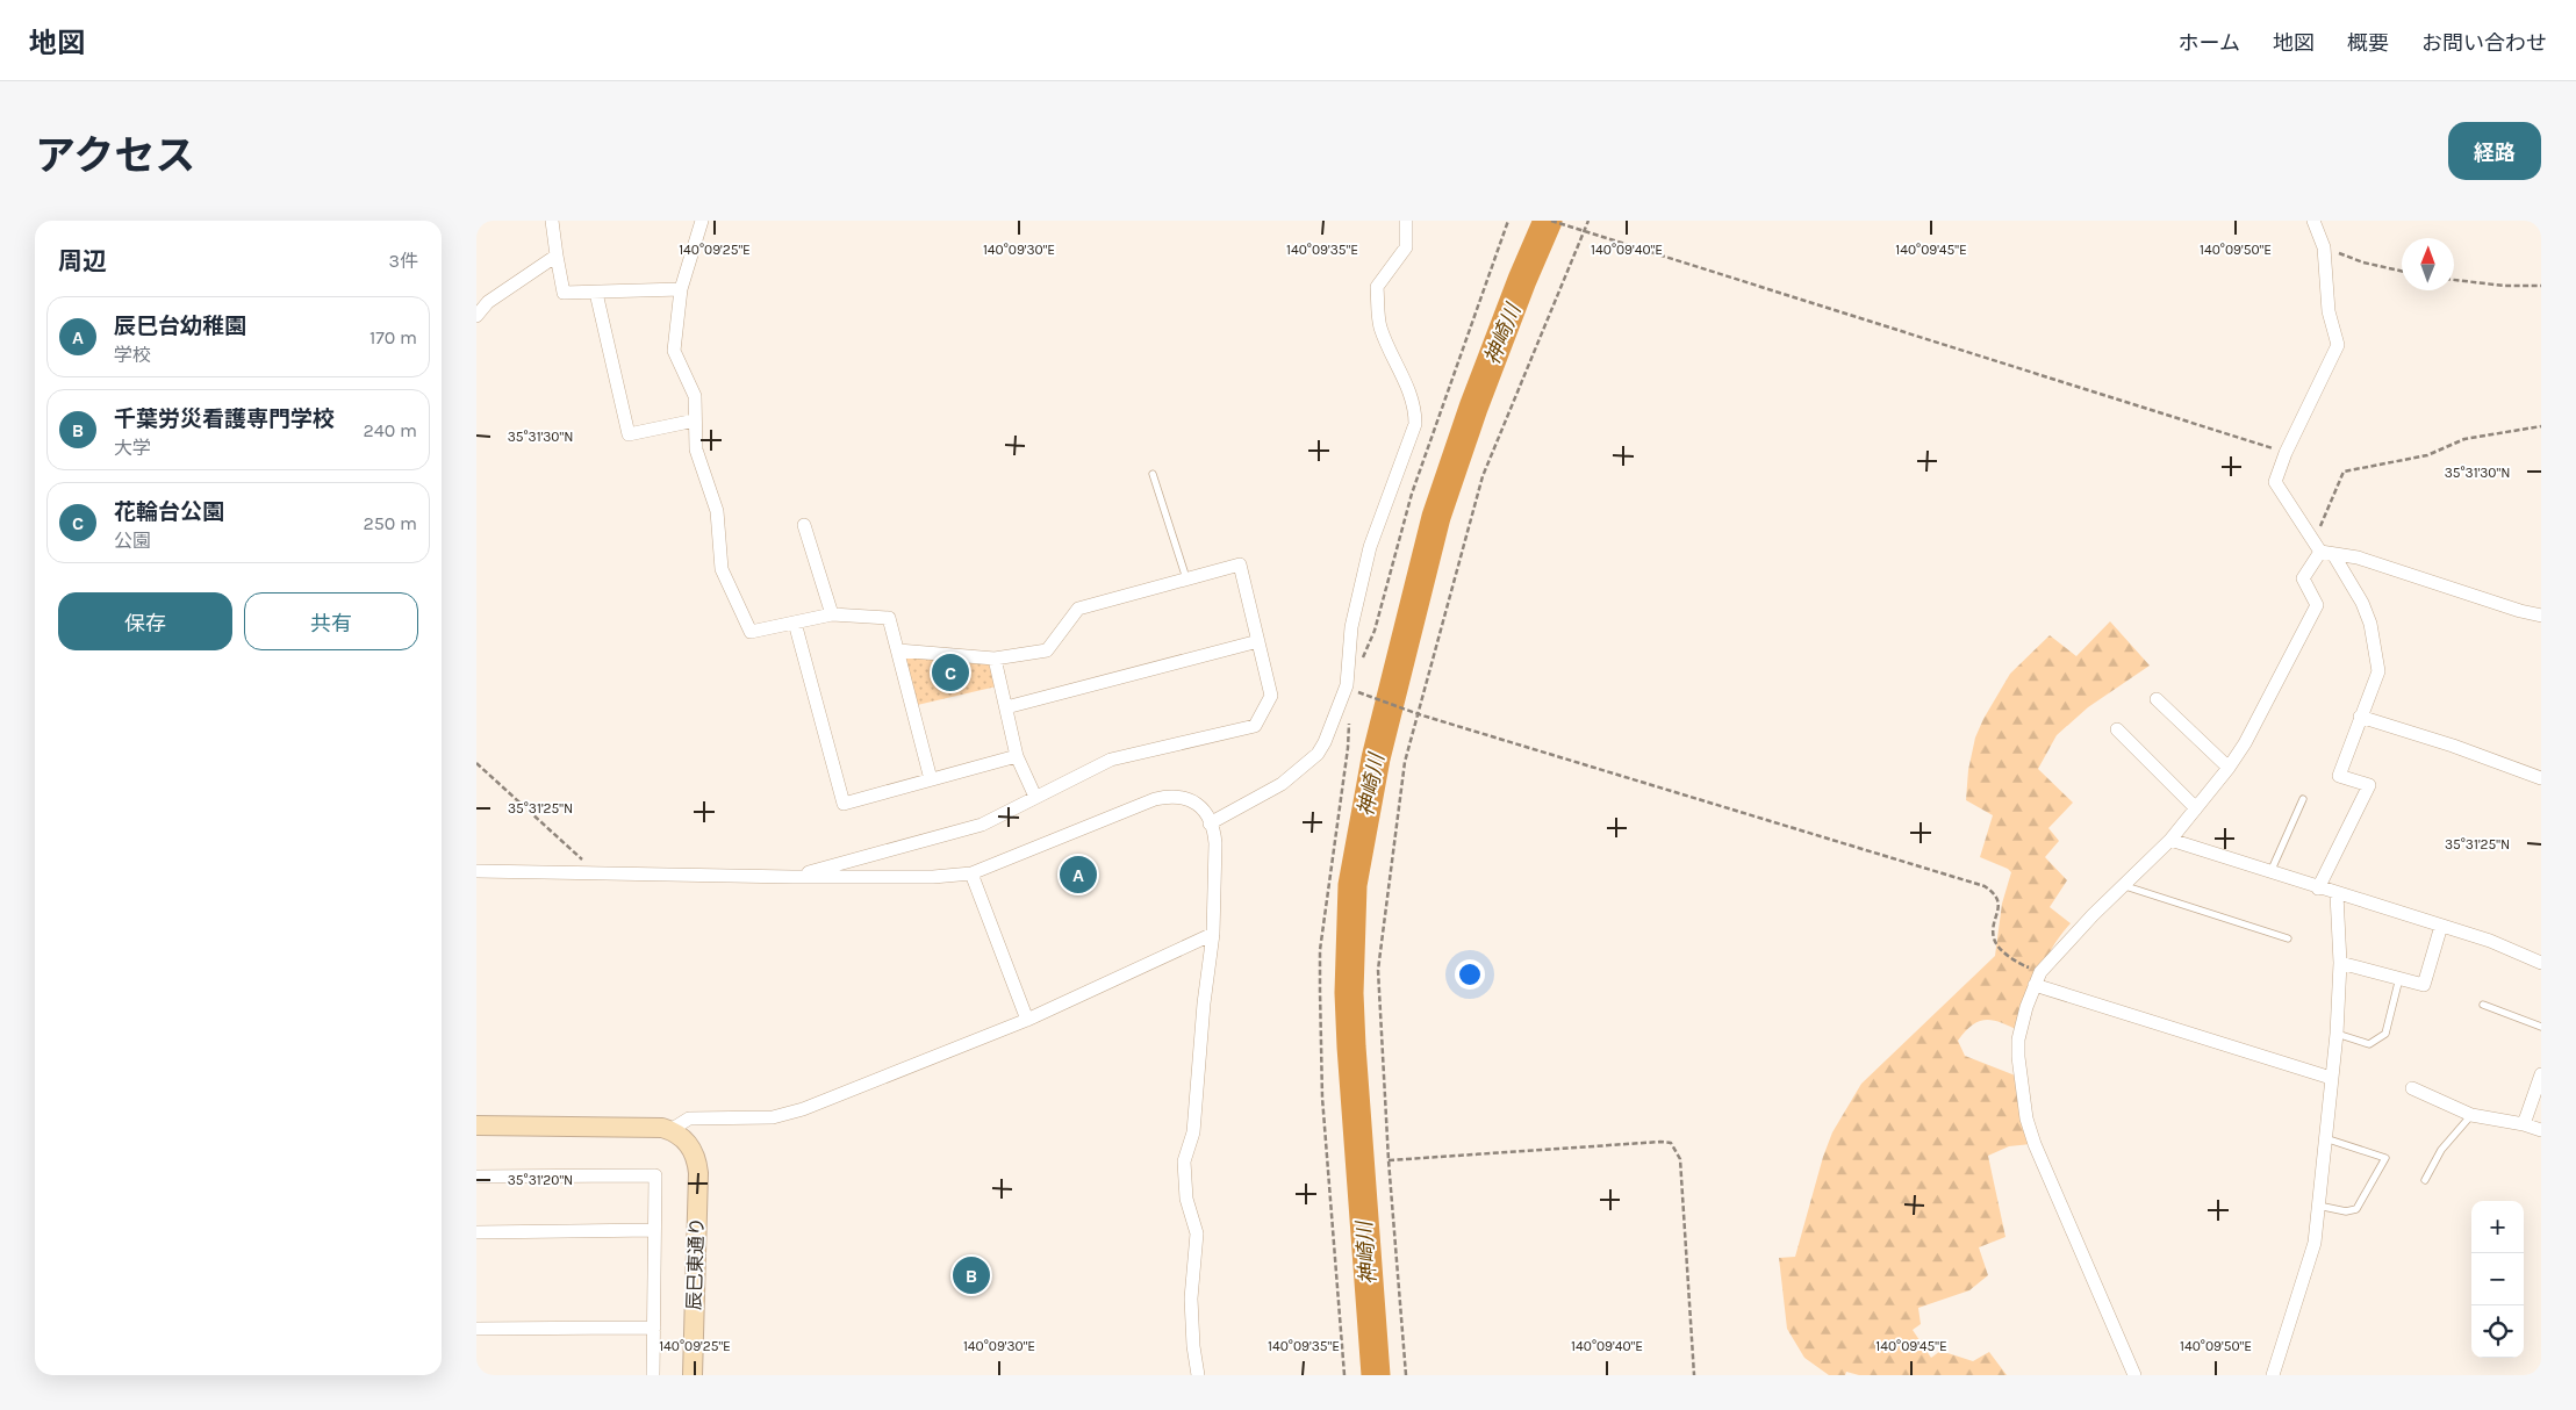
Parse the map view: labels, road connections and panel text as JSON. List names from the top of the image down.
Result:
{
  "streets": {
    "street": ["辰巳東通り"]
  },
  "water": ["神崎川"],
  "north": "top",
  "page": {
    "header": "地図",
    "nav": [
      "ホーム",
      "地図",
      "概要",
      "お問い合わせ"
    ],
    "title": "アクセス",
    "buttons": [
      "経路",
      ["保存", "共有"]
    ],
    "heading": ["周辺", "3件"],
    "list": [
      {
        "mark": "A",
        "name": "辰巳台幼稚園",
        "note": "学校",
        "value": "170 m"
      },
      {
        "mark": "B",
        "name": "千葉労災看護専門学校",
        "note": "大学",
        "value": "240 m"
      },
      {
        "mark": "C",
        "name": "花輪台公園",
        "note": "公園",
        "value": "250 m"
      }
    ],
    "pins": ["C", "A", "B"],
    "map_buttons": ["+", "−"]
  },
  "coordinates": [
    "140°09'25\"E",
    "140°09'30\"E",
    "140°09'35\"E",
    "140°09'40\"E",
    "140°09'45\"E",
    "140°09'50\"E",
    "35°31'30\"N",
    "35°31'25\"N",
    "35°31'20\"N"
  ]
}
